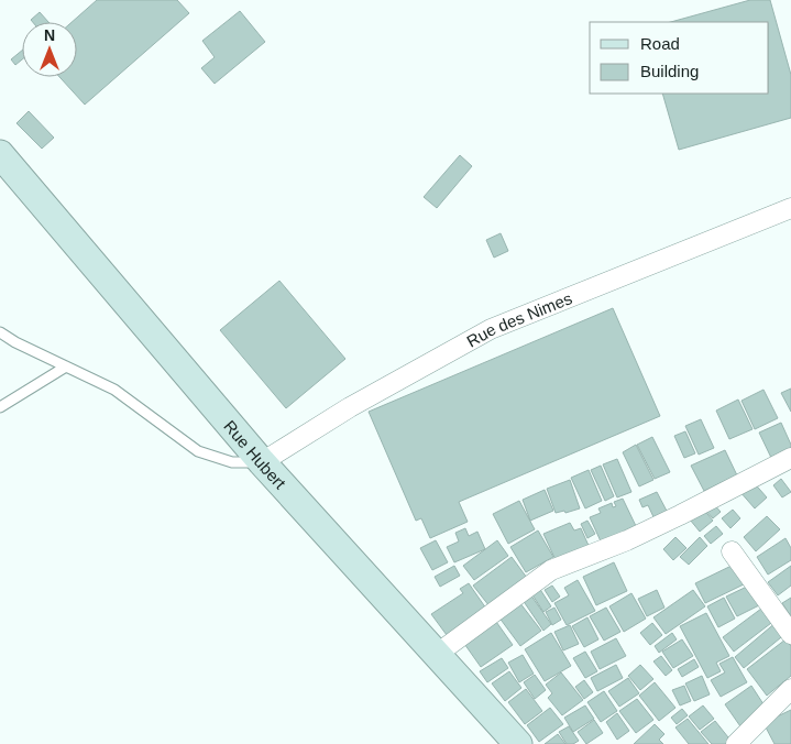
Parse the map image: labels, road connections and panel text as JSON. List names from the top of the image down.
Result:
{
  "streets": {
    "street": ["Rue des Nimes", "Rue Hubert"]
  },
  "crossings": [
    ["Rue des Nimes", "Rue Hubert"]
  ],
  "legend": ["Road", "Building"],
  "north": "top"
}
